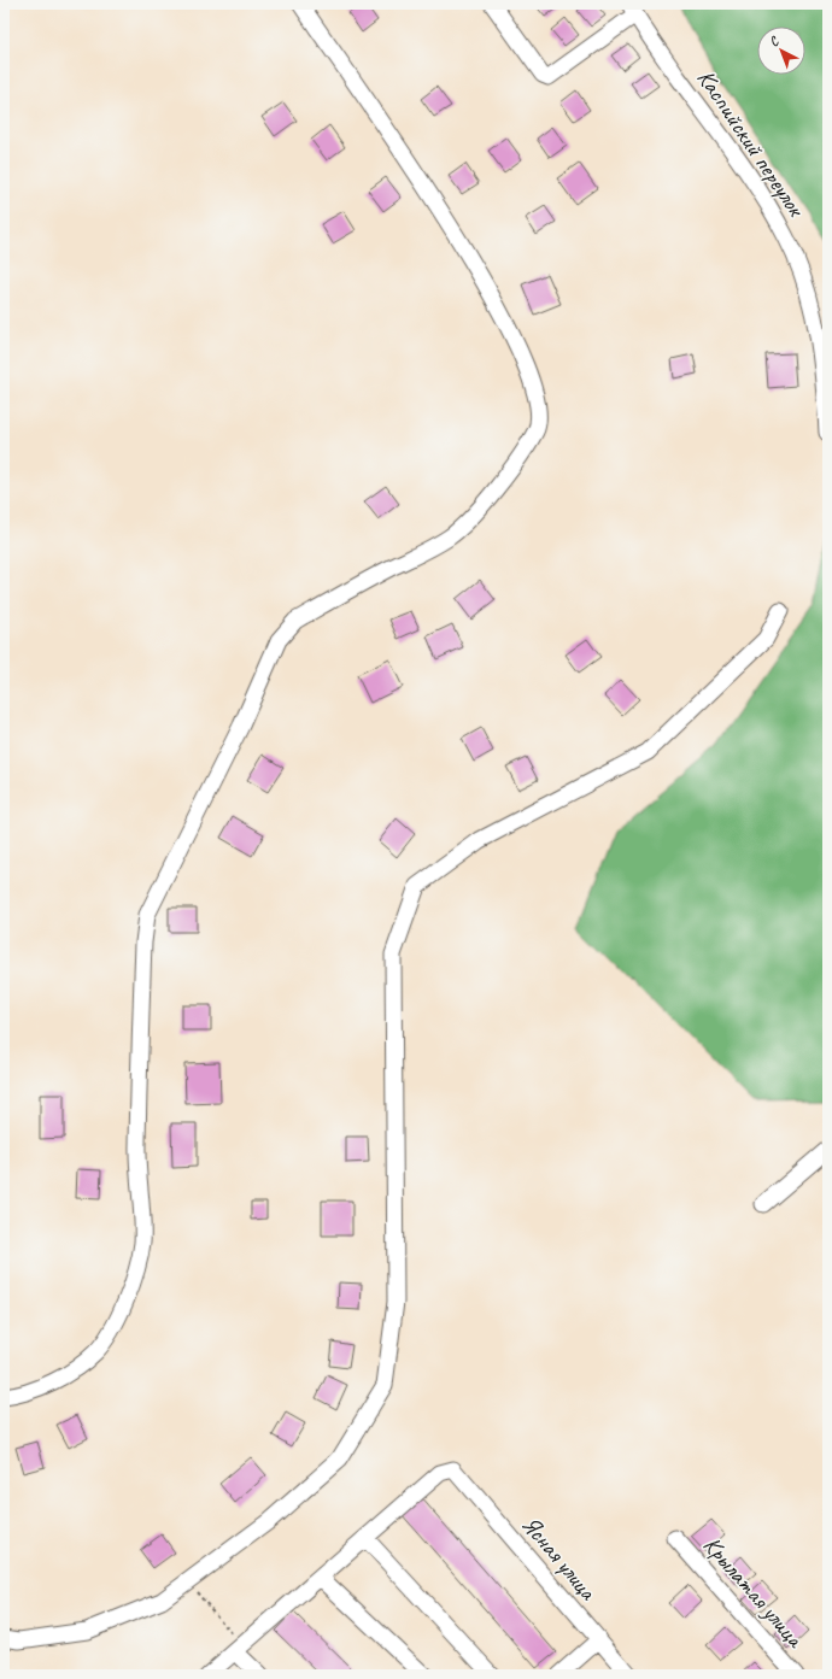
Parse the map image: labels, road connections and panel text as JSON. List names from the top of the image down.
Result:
{
  "streets": {
    "street": ["Каспийский переулок", "Ясная улица", "Крылатая улица"]
  },
  "north": "top left"
}
